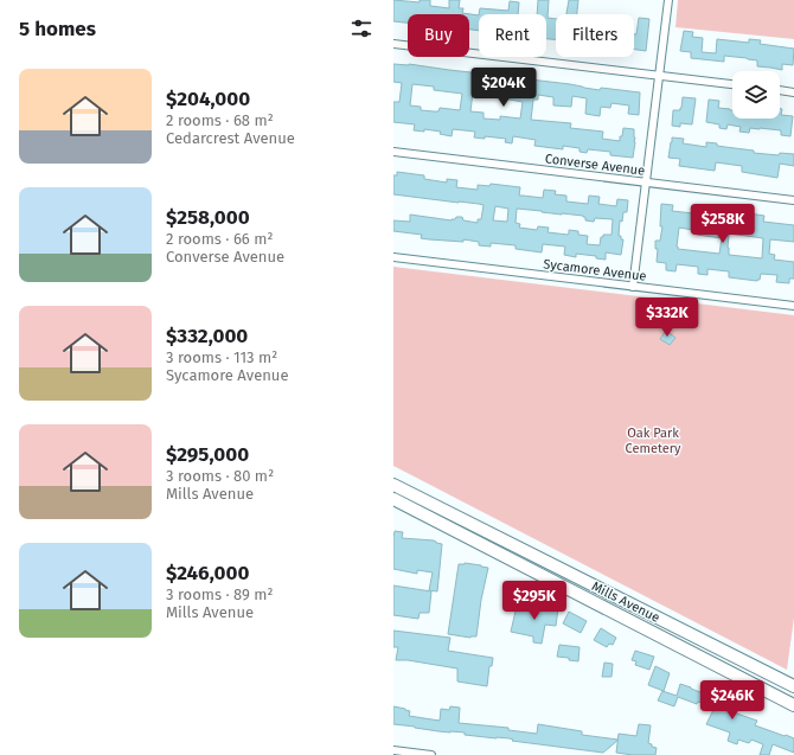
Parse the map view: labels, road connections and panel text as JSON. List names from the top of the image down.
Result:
{
  "streets": {
    "main road": ["Mills Avenue"],
    "street": ["Converse Avenue", "Sycamore Avenue"]
  },
  "parks": ["Oak Park Cemetery"],
  "page": {
    "heading": "5 homes",
    "chip": ["Buy", "Rent", "Filters"],
    "list": [
      {
        "name": "$204,000",
        "note": "2 rooms · 68 m² · Cedarcrest Avenue"
      },
      {
        "name": "$258,000",
        "note": "2 rooms · 66 m² · Converse Avenue"
      },
      {
        "name": "$332,000",
        "note": "3 rooms · 113 m² · Sycamore Avenue"
      },
      {
        "name": "$295,000",
        "note": "3 rooms · 80 m² · Mills Avenue"
      },
      {
        "name": "$246,000",
        "note": "3 rooms · 89 m² · Mills Avenue"
      }
    ],
    "price": [
      "$204K",
      "$258K",
      "$332K",
      "$295K",
      "$246K"
    ]
  }
}
